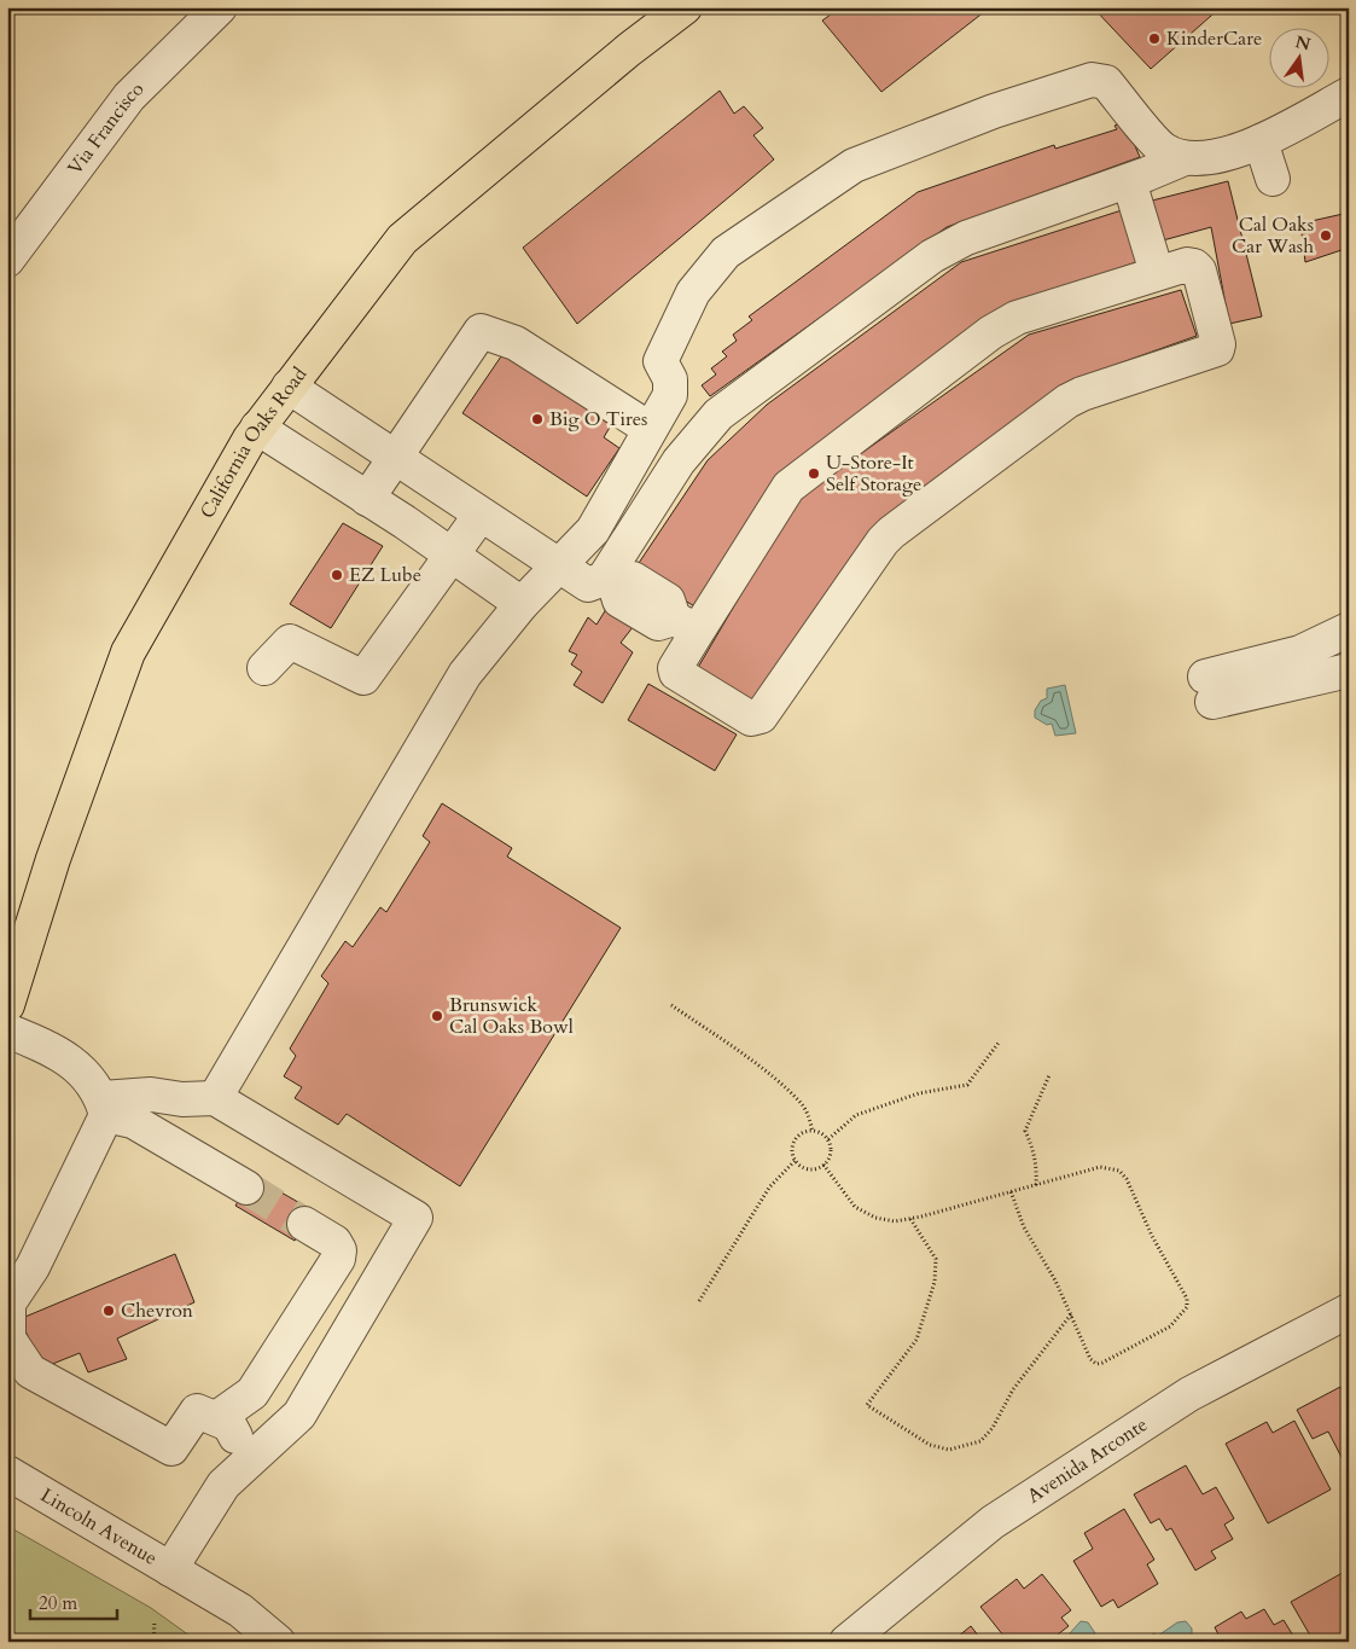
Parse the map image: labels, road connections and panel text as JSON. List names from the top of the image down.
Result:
{
  "streets": {
    "main road": ["California Oaks Road"],
    "street": ["Via Francisco", "Avenida Arconte", "Lincoln Avenue"]
  },
  "places": [
    "KinderCare",
    "Cal Oaks Car Wash",
    "Big O Tires",
    "U-Store-It Self Storage",
    "EZ Lube",
    "Brunswick Cal Oaks Bowl",
    "Chevron"
  ],
  "scale_bar": "20 m",
  "north": "top"
}
